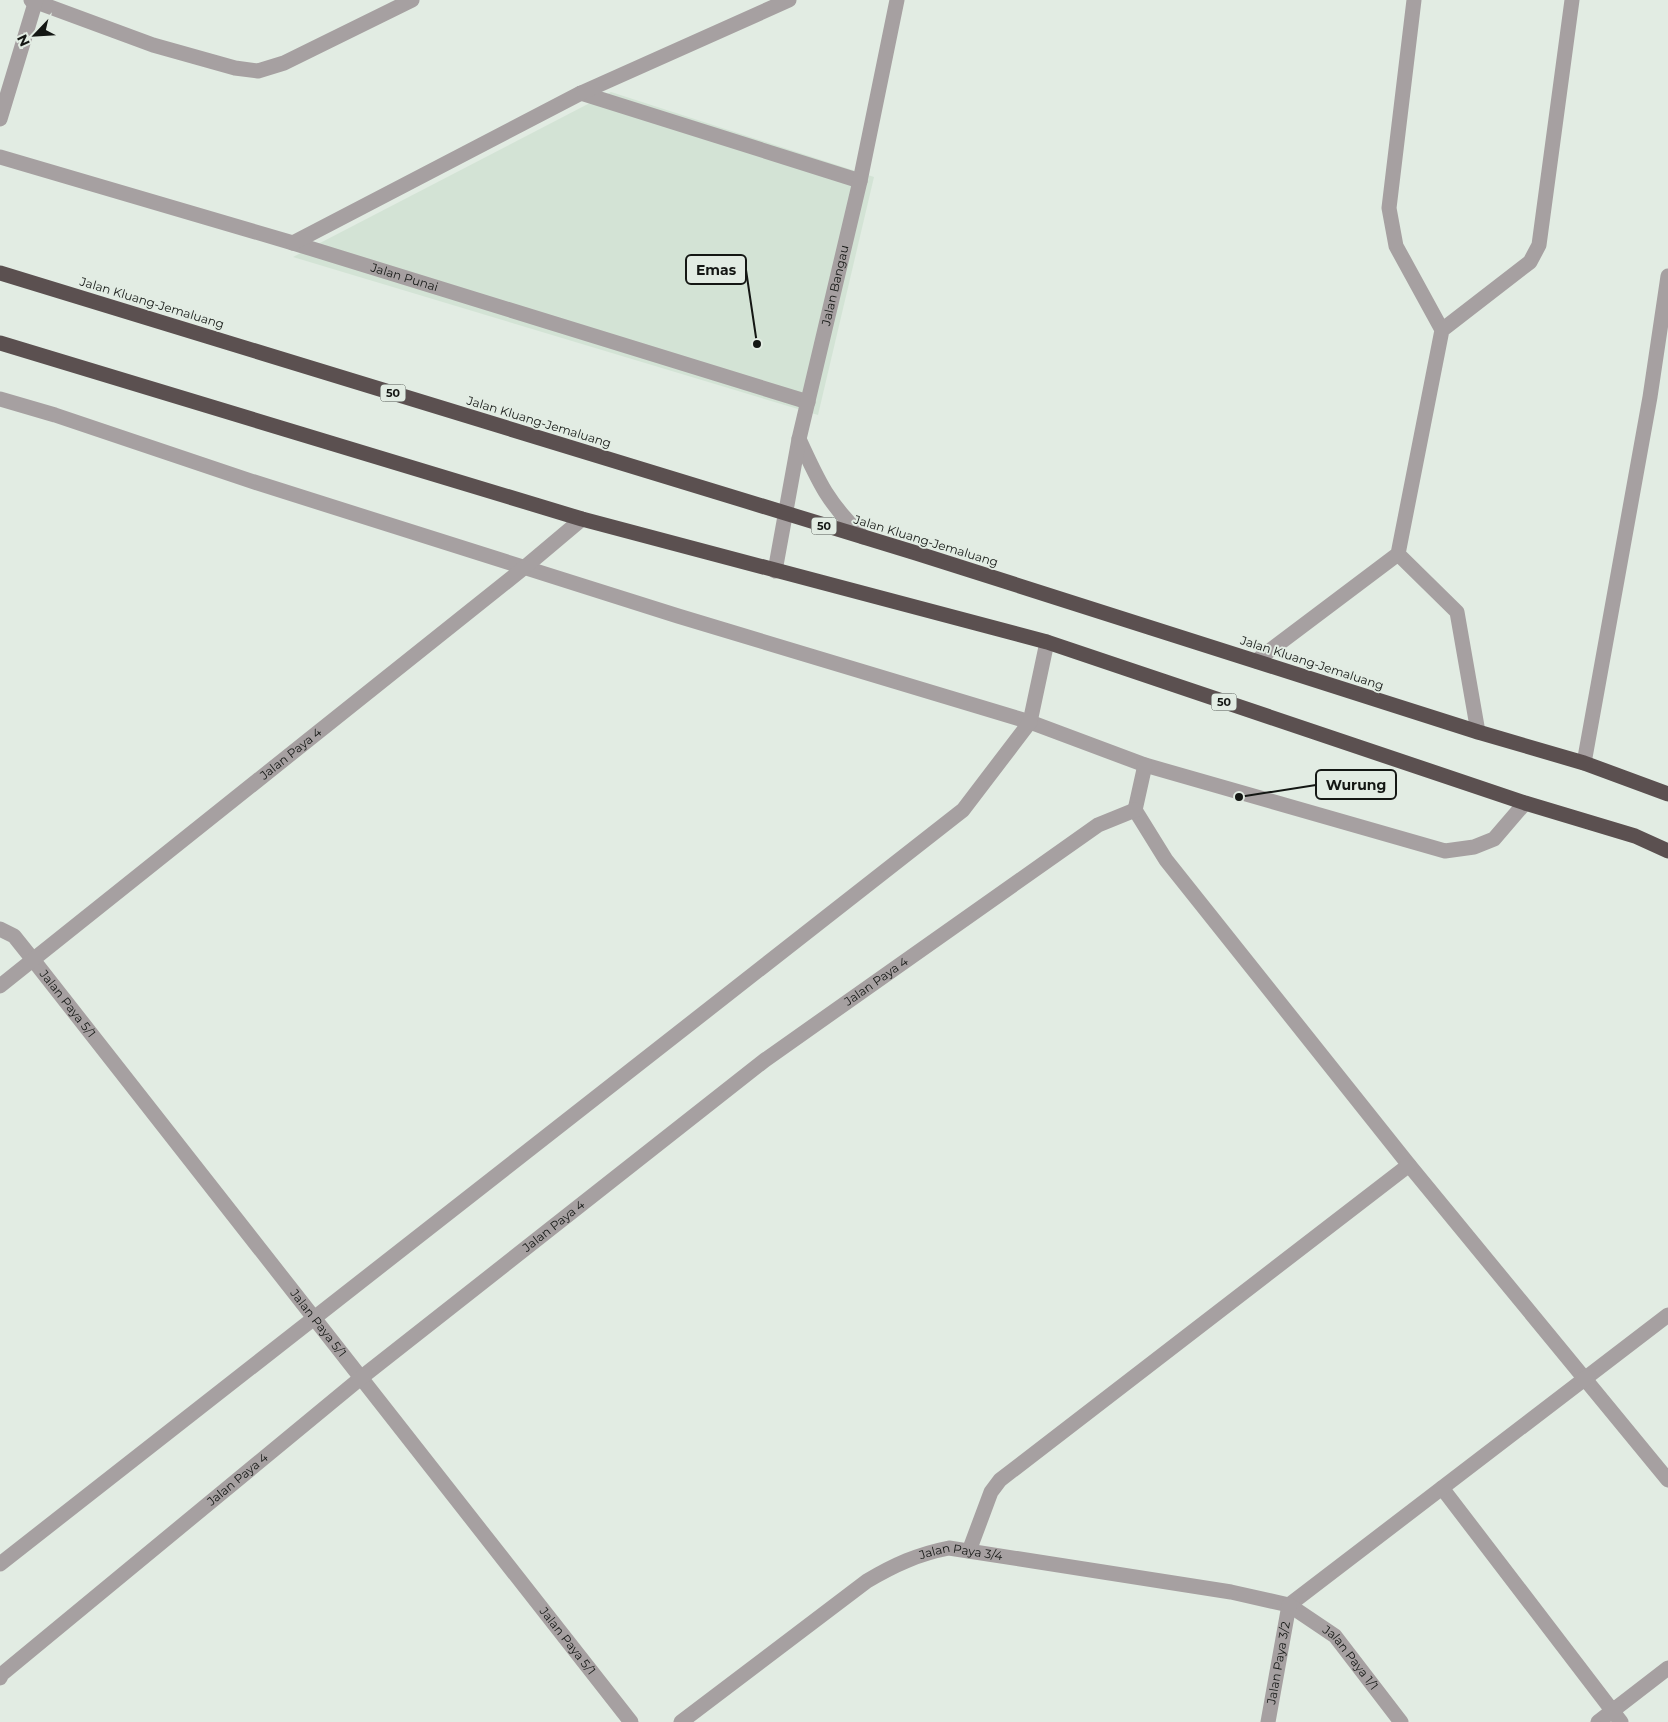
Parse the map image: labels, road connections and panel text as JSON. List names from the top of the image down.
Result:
{
  "streets": {
    "highway": ["Jalan Kluang-Jemaluang", "50"],
    "street": [
      "Jalan Punai",
      "Jalan Bangau",
      "Jalan Paya 4",
      "Jalan Paya 5/1",
      "Jalan Paya 3/4",
      "Jalan Paya 1/1",
      "Jalan Paya 3/2"
    ]
  },
  "crossings": [
    ["Jalan Punai", "Jalan Bangau"],
    ["Jalan Bangau", "Jalan Kluang-Jemaluang"],
    ["Jalan Bangau", "50"],
    ["50", "Jalan Paya 4"],
    ["Jalan Paya 4", "Jalan Paya 5/1"],
    ["Jalan Paya 3/4", "Jalan Paya 1/1"],
    ["Jalan Paya 3/4", "Jalan Paya 3/2"],
    ["Jalan Paya 1/1", "Jalan Paya 3/2"]
  ],
  "places": ["Emas", "Wurung"],
  "north": "bottom left"
}
